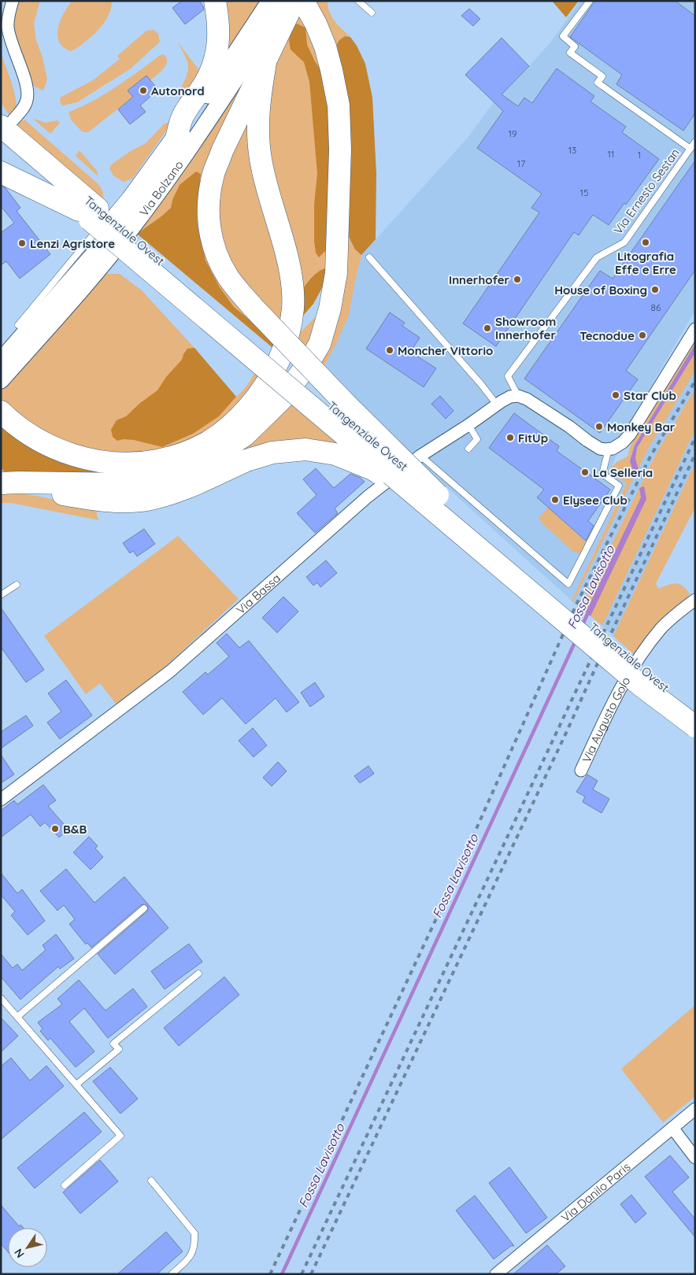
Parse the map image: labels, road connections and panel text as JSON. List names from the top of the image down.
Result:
{
  "streets": {
    "highway": ["Tangenziale Ovest"],
    "main road": ["Via Bolzano"],
    "street": ["Via Bassa", "Via Augusto Goio", "Via Danilo Paris"],
    "lane": ["Via Ernesto Sestan"]
  },
  "crossings": [
    ["Via Ernesto Sestan", "Via Bassa"]
  ],
  "water": ["Fossa Lavisotto"],
  "places": [
    "Autonord",
    "Litografia Effe e Erre",
    "Lenzi Agristore",
    "Innerhofer",
    "House of Boxing",
    "Showroom Innerhofer",
    "Tecnodue",
    "Moncher Vittorio",
    "Star Club",
    "Monkey Bar",
    "FitUp",
    "La Selleria",
    "Elysee Club",
    "B&B"
  ],
  "house_numbers": [
    "19",
    "13",
    "11",
    "1",
    "17",
    "15",
    "86"
  ],
  "north": "bottom left"
}
